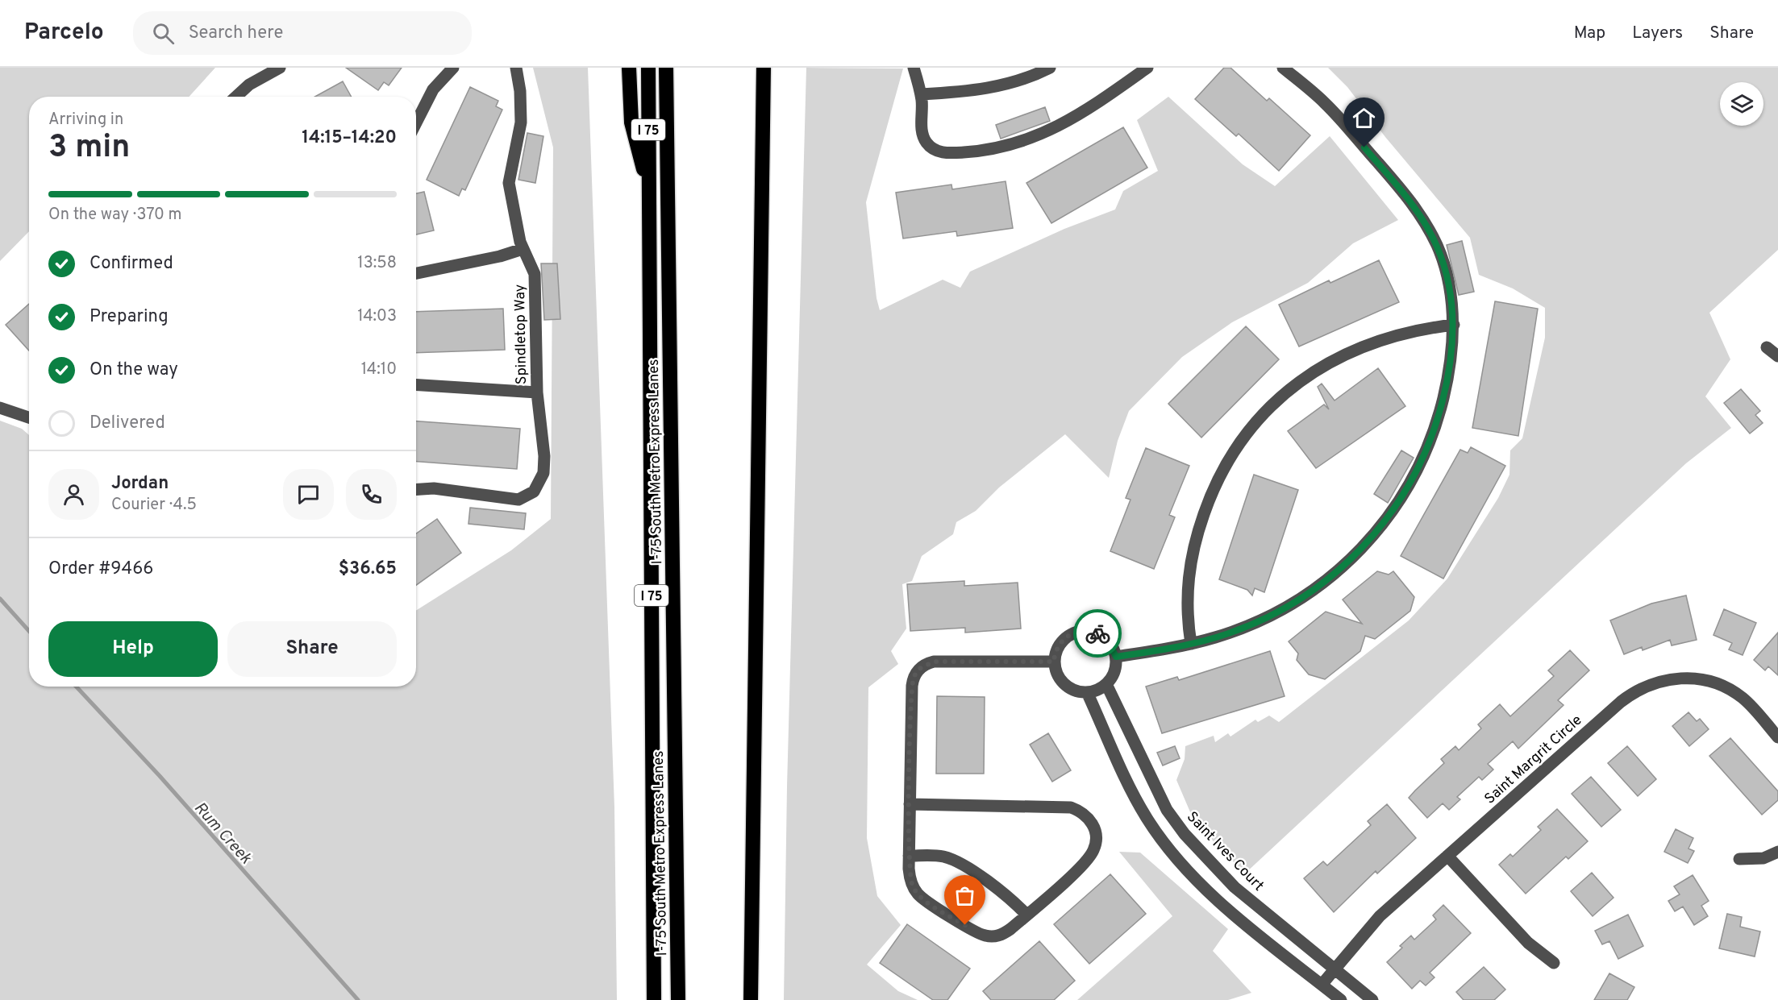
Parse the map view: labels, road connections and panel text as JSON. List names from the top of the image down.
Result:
{
  "streets": {
    "highway": ["I 75", "I-75 South Metro Express Lanes"],
    "street": ["Spindletop Way", "Saint Margrit Circle", "Saint Ives Court"]
  },
  "crossings": [
    ["Saint Margrit Circle", "Saint Ives Court"]
  ],
  "water": ["Rum Creek"],
  "page": {
    "header": "Parcelo",
    "search": "Search here",
    "nav": ["Map", "Layers", "Share"],
    "heading": ["3 min", "Arriving in", "14:15–14:20"],
    "panel": [
      "Jordan",
      "Courier · 4.5",
      "Order #9466",
      "$36.65"
    ],
    "bar": "On the way · 370 m",
    "list": [
      ["Confirmed", "13:58"],
      ["Preparing", "14:03"],
      ["On the way", "14:10"],
      "Delivered"
    ],
    "buttons": ["Help", "Share"]
  }
}
